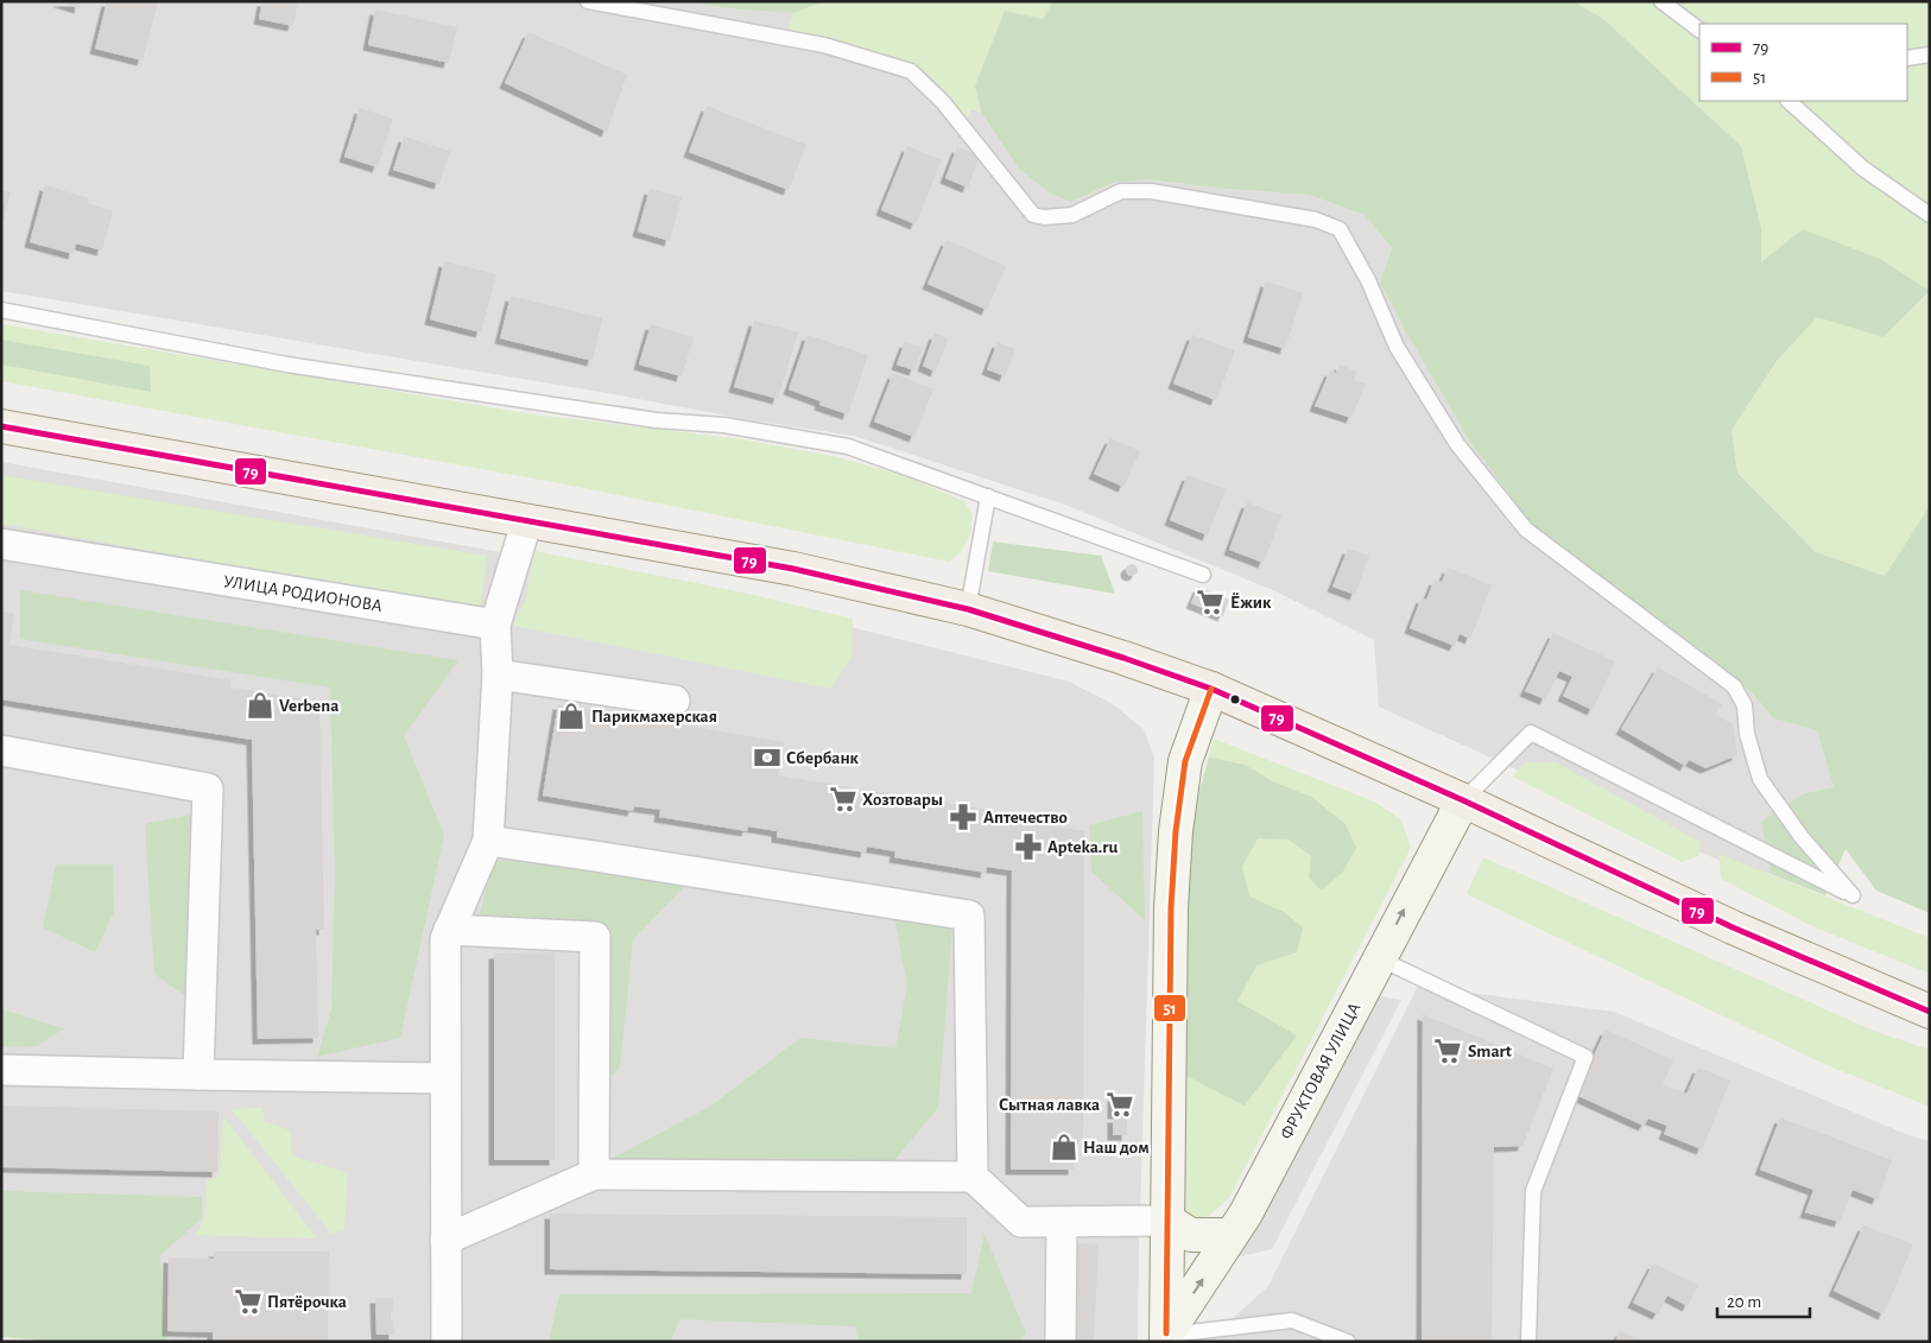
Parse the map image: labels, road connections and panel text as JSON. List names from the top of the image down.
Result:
{
  "streets": {
    "street": ["УЛИЦА РОДИОНОВА", "ФРУКТОВАЯ УЛИЦА"]
  },
  "places": {
    "supermarket": [
      "Ёжик",
      "Хозтовары",
      "Smart",
      "Сытная лавка",
      "Пятёрочка"
    ],
    "shop": ["Verbena", "Парикмахерская", "Наш дом"],
    "bank": ["Сбербанк"],
    "pharmacy": ["Аптечество", "Apteka.ru"]
  },
  "lines": ["transit line 79", "transit line 51"],
  "legend": ["79", "51"],
  "scale_bar": "20 m"
}
